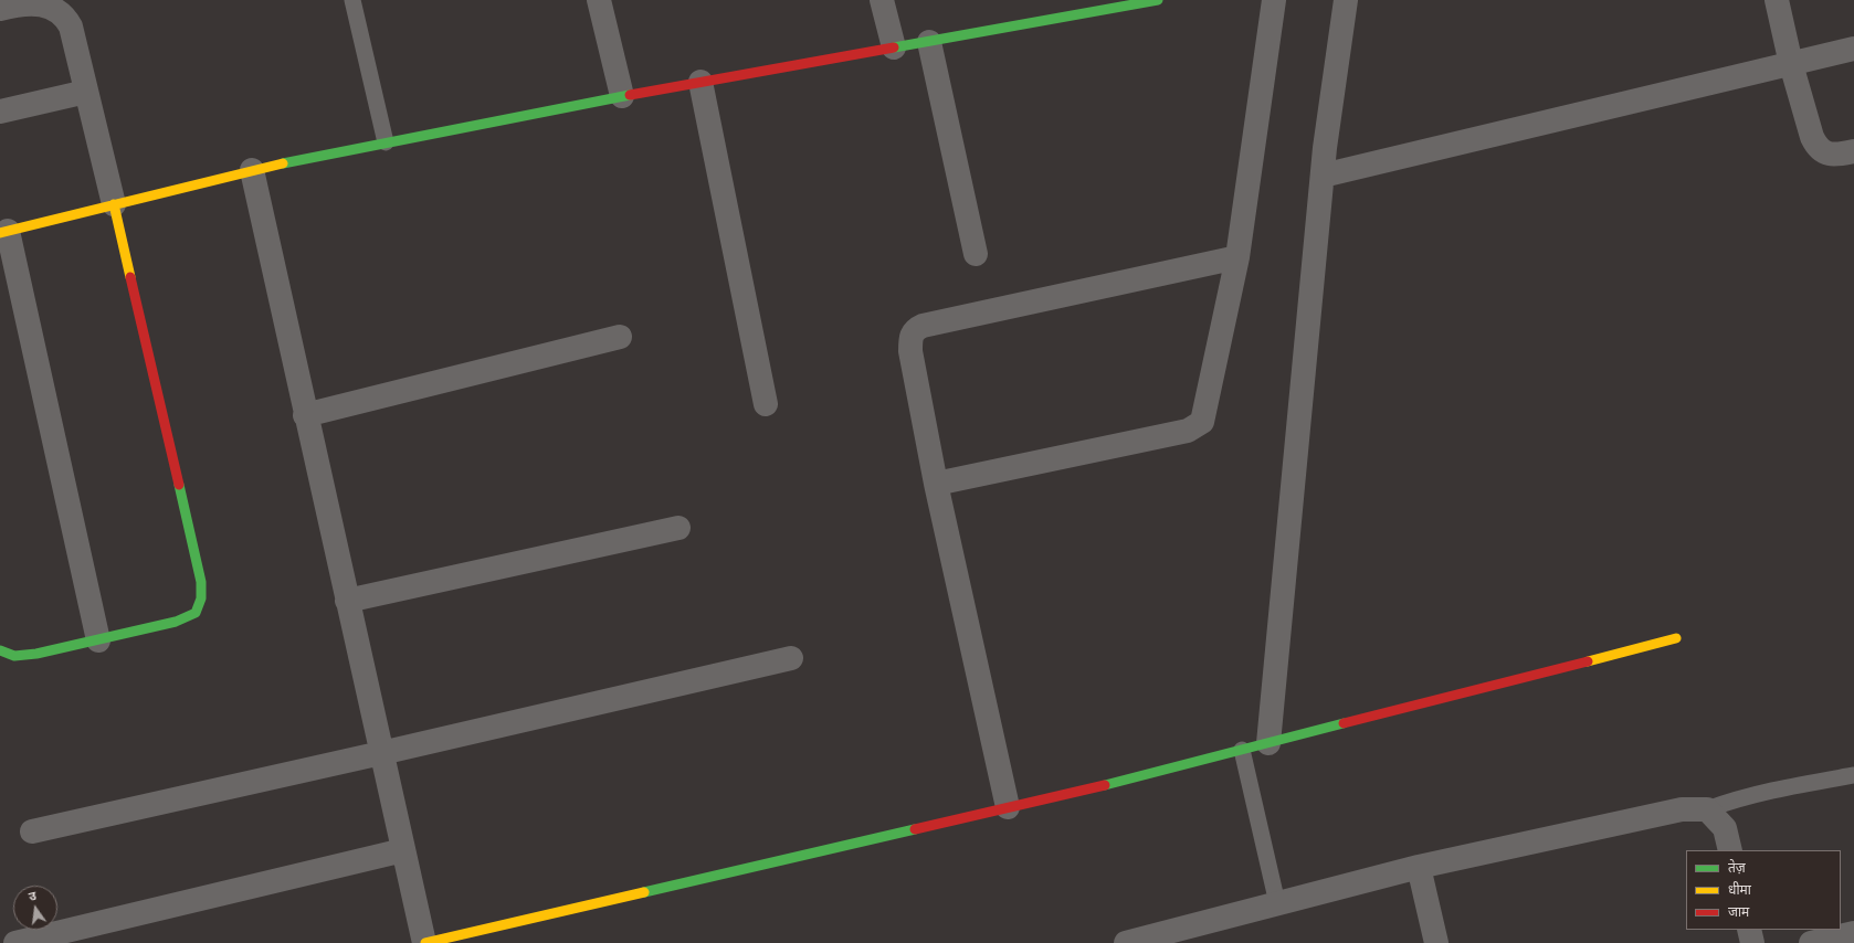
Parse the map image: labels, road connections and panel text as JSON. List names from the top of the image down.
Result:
{
  "legend": ["तेज़", "धीमा", "जाम"],
  "north": "top"
}
